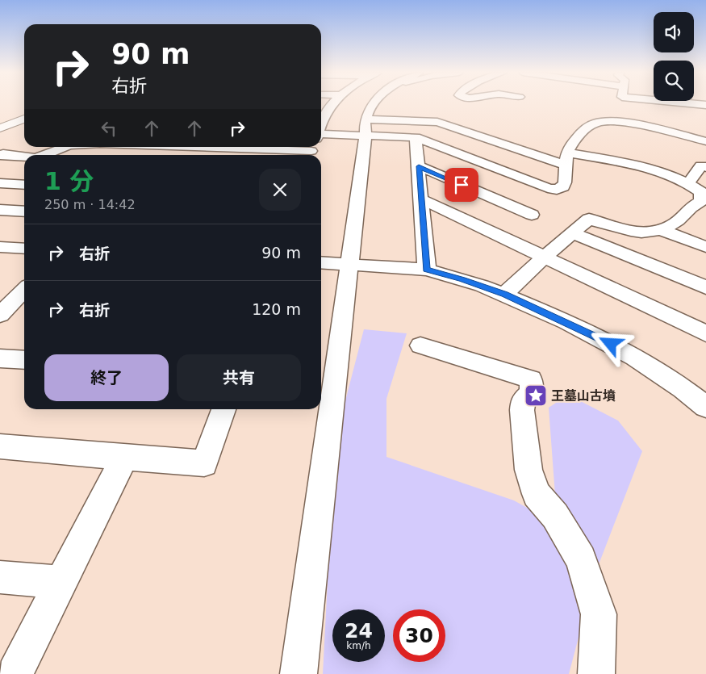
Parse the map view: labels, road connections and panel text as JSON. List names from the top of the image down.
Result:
{
  "places": {
    "place": ["王墓山古墳"]
  },
  "page": {
    "turn": ["90 m", "右折"],
    "heading": ["1 分", "250 m · 14:42"],
    "list": [
      {
        "name": "右折",
        "value": "90 m"
      },
      {
        "name": "右折",
        "value": "120 m"
      }
    ],
    "buttons": ["終了", "共有"],
    "speed": "24 km/h",
    "limit": "30"
  }
}
